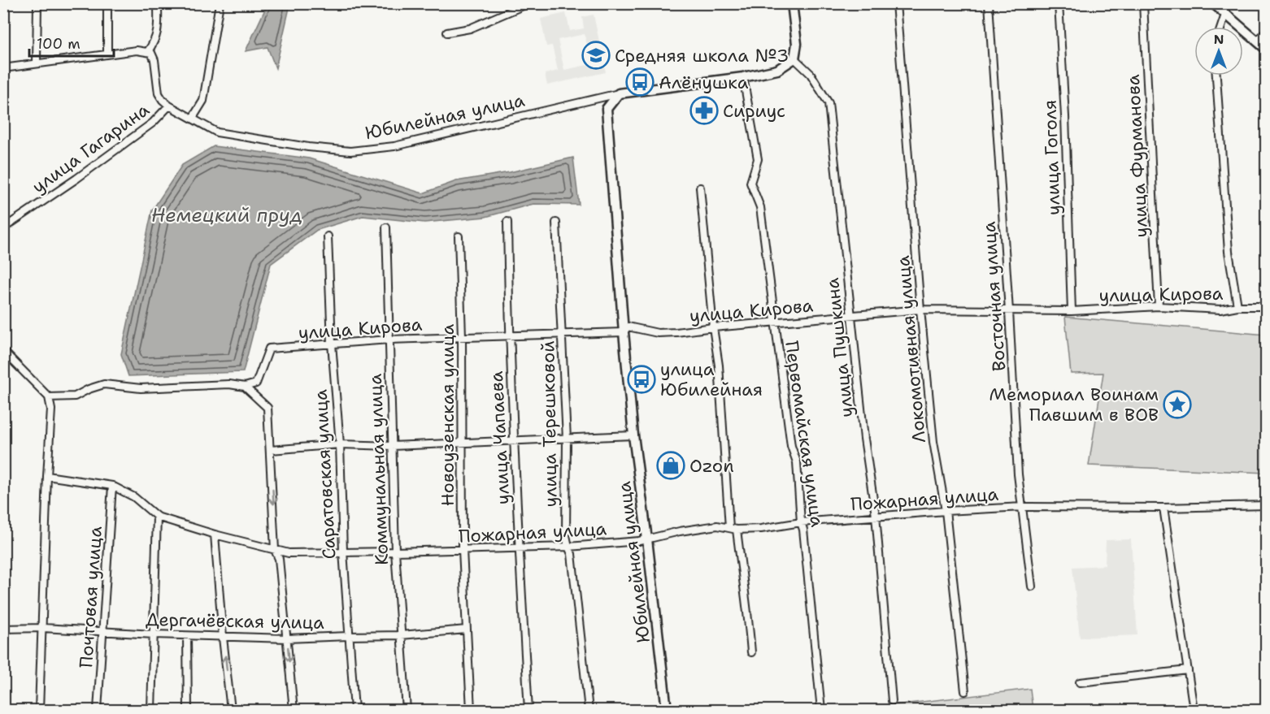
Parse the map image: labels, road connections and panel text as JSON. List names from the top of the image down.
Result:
{
  "streets": {
    "main road": ["Юбилейная улица"],
    "street": [
      "улица Гагарина",
      "улица Фурманова",
      "улица Гоголя",
      "улица Кирова",
      "Восточная улица",
      "улица Пушкина",
      "Локомотивная улица",
      "Новоузенская улица",
      "улица Терешковой",
      "Первомайская улица",
      "улица Чапаева",
      "Коммунальная улица",
      "Саратовская улица",
      "Пожарная улица",
      "Почтовая улица",
      "Дергачёвская улица"
    ]
  },
  "crossings": [
    ["Юбилейная улица", "улица Гагарина"],
    ["Юбилейная улица", "улица Кирова"],
    ["Юбилейная улица", "улица Пушкина"],
    ["Юбилейная улица", "Первомайская улица"],
    ["Юбилейная улица", "Пожарная улица"],
    ["улица Фурманова", "улица Кирова"],
    ["улица Гоголя", "улица Кирова"],
    ["улица Кирова", "Восточная улица"],
    ["улица Кирова", "улица Пушкина"],
    ["улица Кирова", "Локомотивная улица"],
    ["улица Кирова", "Новоузенская улица"],
    ["улица Кирова", "улица Терешковой"],
    ["улица Кирова", "Первомайская улица"],
    ["улица Кирова", "улица Чапаева"],
    ["улица Кирова", "Коммунальная улица"],
    ["улица Кирова", "Саратовская улица"],
    ["Восточная улица", "Пожарная улица"],
    ["улица Пушкина", "Пожарная улица"],
    ["Локомотивная улица", "Пожарная улица"],
    ["Новоузенская улица", "Пожарная улица"],
    ["Новоузенская улица", "Дергачёвская улица"],
    ["улица Терешковой", "Пожарная улица"],
    ["Первомайская улица", "Пожарная улица"],
    ["улица Чапаева", "Пожарная улица"],
    ["Коммунальная улица", "Пожарная улица"],
    ["Коммунальная улица", "Дергачёвская улица"],
    ["Саратовская улица", "Пожарная улица"],
    ["Саратовская улица", "Дергачёвская улица"],
    ["Пожарная улица", "Почтовая улица"],
    ["Почтовая улица", "Дергачёвская улица"]
  ],
  "water": ["Немецкий пруд"],
  "places": {
    "school or university": ["Средняя школа №3"],
    "bus stop": ["Алёнушка", "улица Юбилейная"],
    "pharmacy": ["Сириус"],
    "place": ["Мемориал Воинам Павшим в ВОВ"],
    "shop": ["Ozon"]
  },
  "scale_bar": "100 m",
  "north": "top"
}
